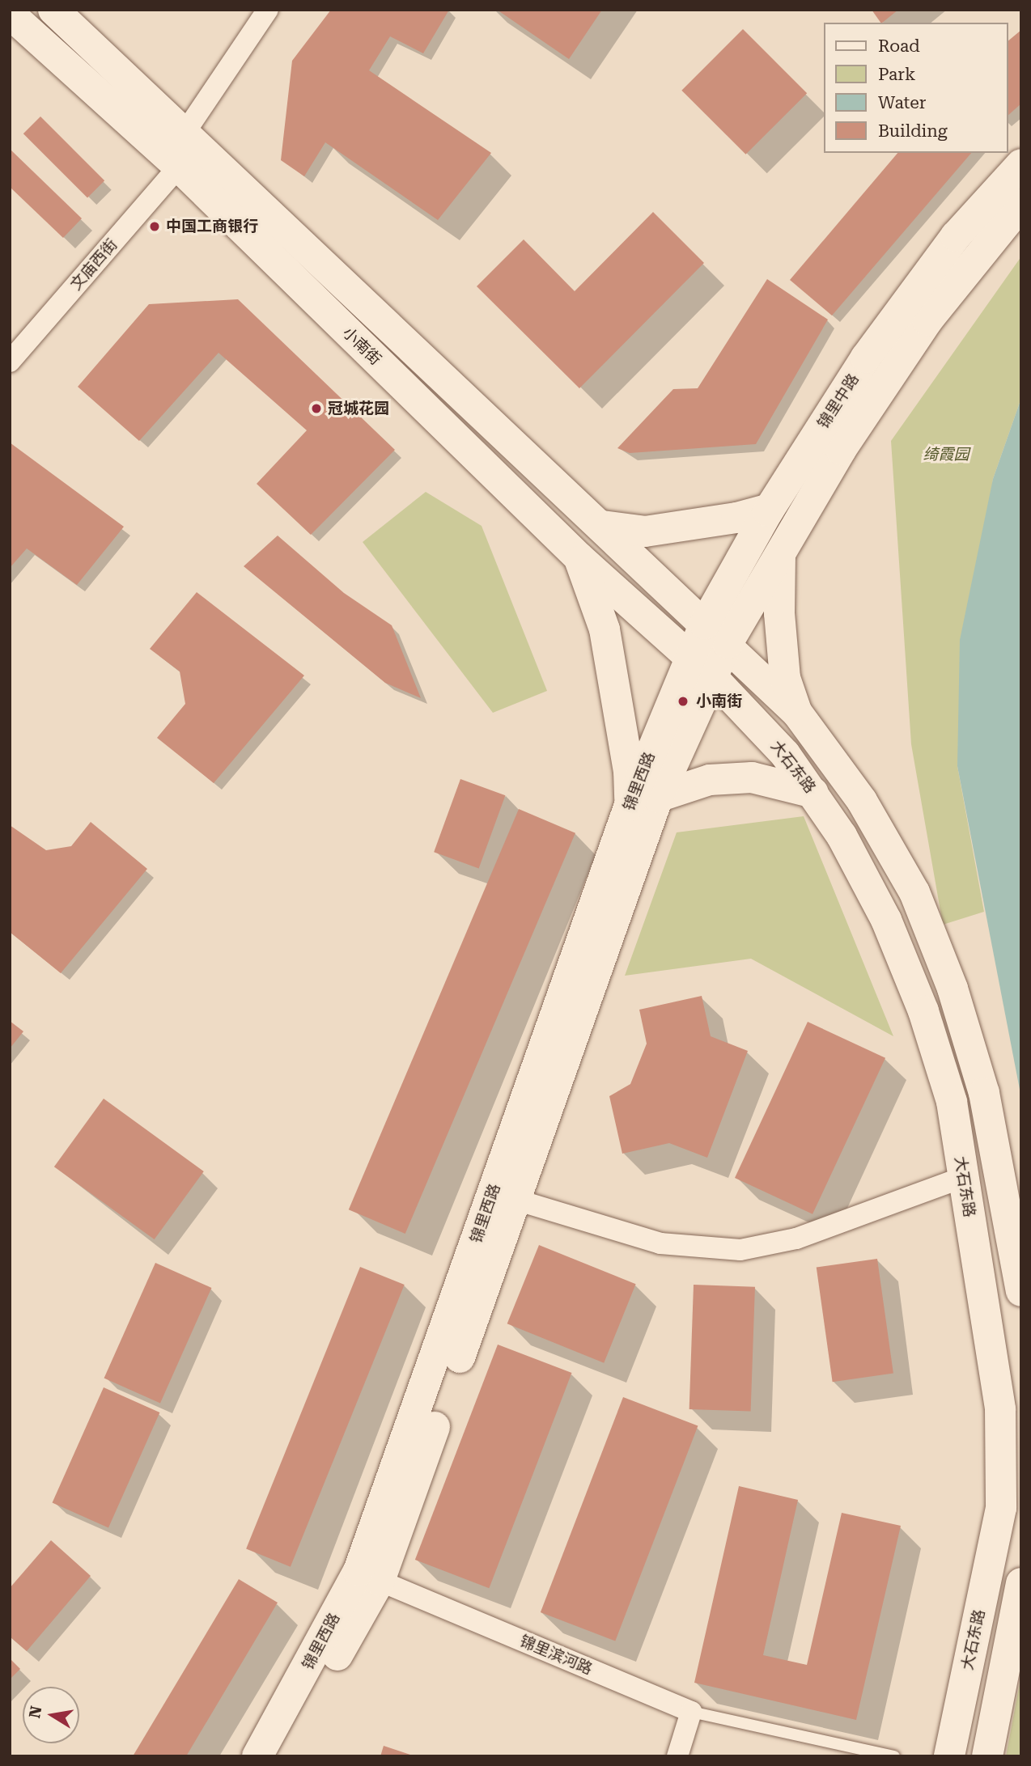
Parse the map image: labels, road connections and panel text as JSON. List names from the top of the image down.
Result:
{
  "streets": {
    "main road": [
      "小南街",
      "锦里中路",
      "大石东路",
      "锦里西路"
    ],
    "street": ["文庙西街", "锦里滨河路"]
  },
  "crossings": [
    ["文庙西街", "小南街"],
    ["小南街", "锦里中路"],
    ["小南街", "大石东路"],
    ["小南街", "锦里西路"],
    ["锦里中路", "大石东路"],
    ["锦里中路", "锦里西路"],
    ["大石东路", "锦里西路"],
    ["锦里西路", "锦里滨河路"]
  ],
  "parks": ["绮霞园"],
  "places": ["中国工商银行", "冠城花园", "小南街"],
  "legend": [
    "Road",
    "Park",
    "Water",
    "Building"
  ],
  "north": "left"
}
